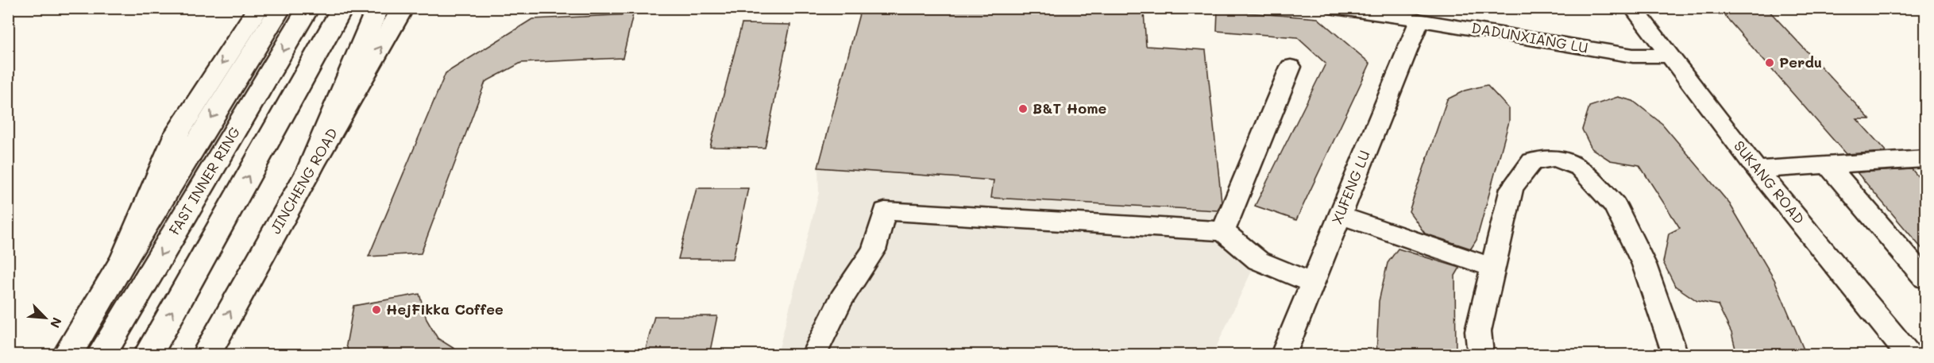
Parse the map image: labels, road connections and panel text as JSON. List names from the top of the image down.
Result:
{
  "streets": {
    "main road": ["FAST INNER RING", "JINCHENG ROAD"],
    "street": ["DADUNXIANG LU", "SUKANG ROAD", "XUFENG LU"]
  },
  "crossings": [
    ["DADUNXIANG LU", "SUKANG ROAD"],
    ["DADUNXIANG LU", "XUFENG LU"]
  ],
  "places": ["Perdu", "B&T Home", "HejFikka Coffee"],
  "north": "bottom right"
}
